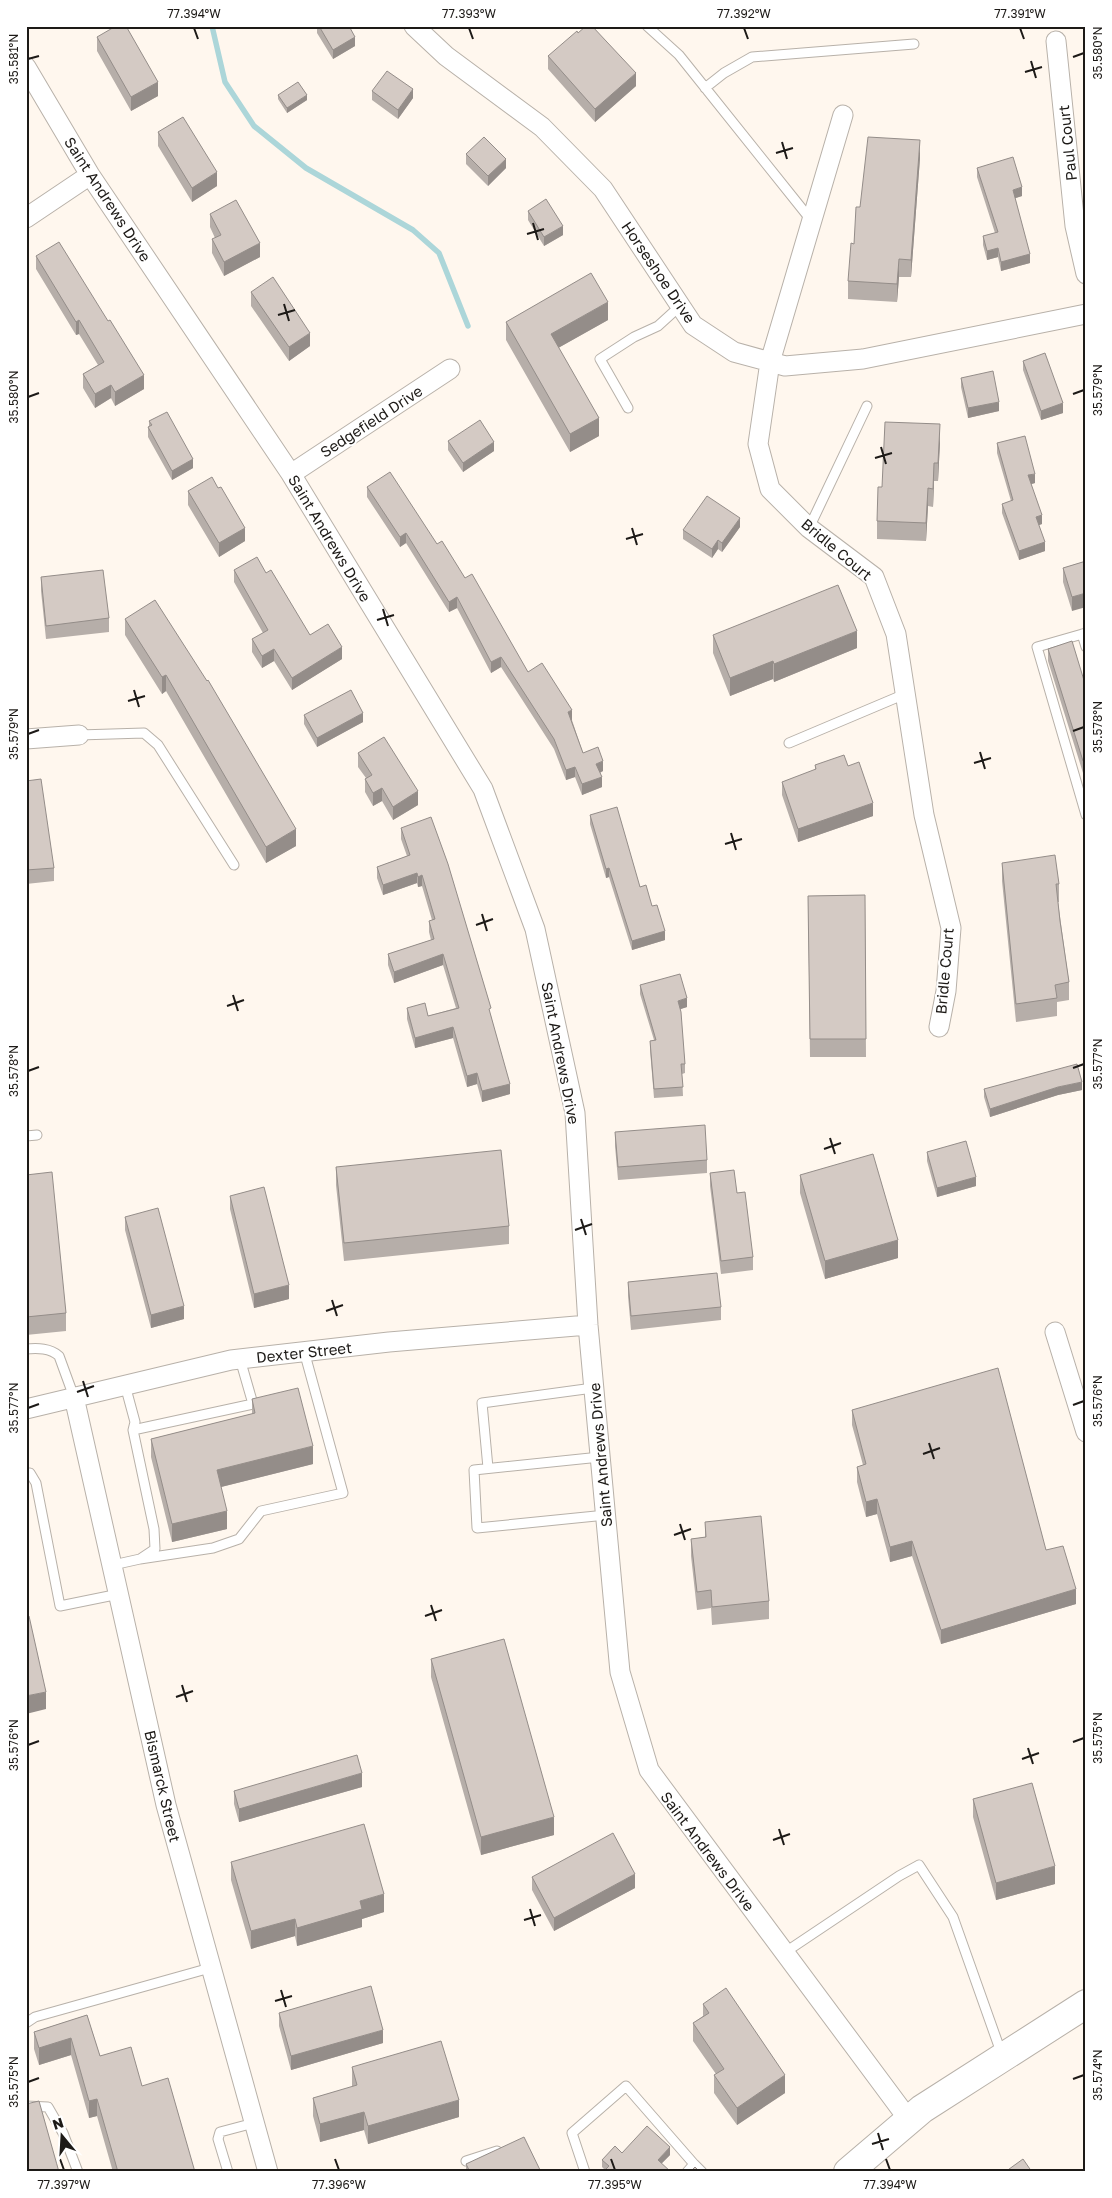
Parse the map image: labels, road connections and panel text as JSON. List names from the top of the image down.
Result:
{
  "streets": {
    "street": [
      "Paul Court",
      "Saint Andrews Drive",
      "Horseshoe Drive",
      "Sedgefield Drive",
      "Bridle Court",
      "Dexter Street",
      "Bismarck Street"
    ]
  },
  "crossings": [
    ["Saint Andrews Drive", "Sedgefield Drive"],
    ["Saint Andrews Drive", "Dexter Street"],
    ["Horseshoe Drive", "Bridle Court"],
    ["Dexter Street", "Bismarck Street"]
  ],
  "north": "top",
  "coordinates": [
    "77.394°W",
    "77.393°W",
    "77.392°W",
    "77.391°W",
    "35.580°N",
    "35.581°N",
    "35.579°N",
    "35.578°N",
    "35.577°N",
    "35.576°N",
    "35.575°N",
    "35.574°N",
    "77.397°W",
    "77.396°W",
    "77.395°W"
  ]
}
